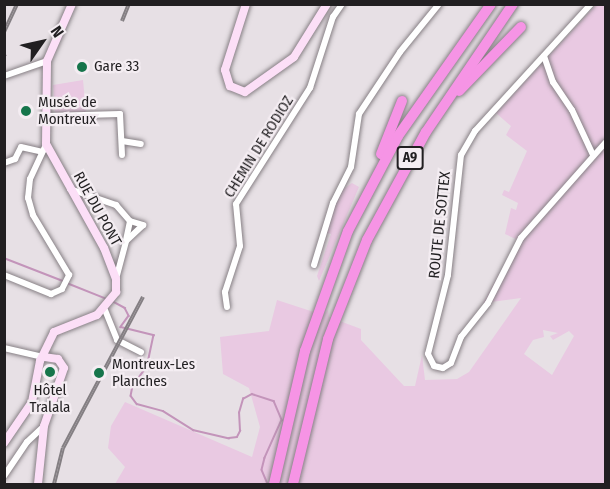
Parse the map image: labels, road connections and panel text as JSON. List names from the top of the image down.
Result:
{
  "streets": {
    "highway": ["A9"],
    "street": ["CHEMIN DE RODIOZ", "RUE DU PONT", "ROUTE DE SOTTEX"]
  },
  "places": [
    "Gare 33",
    "Musée de Montreux",
    "Hôtel Tralala",
    "Montreux-Les Planches"
  ],
  "north": "top right"
}
